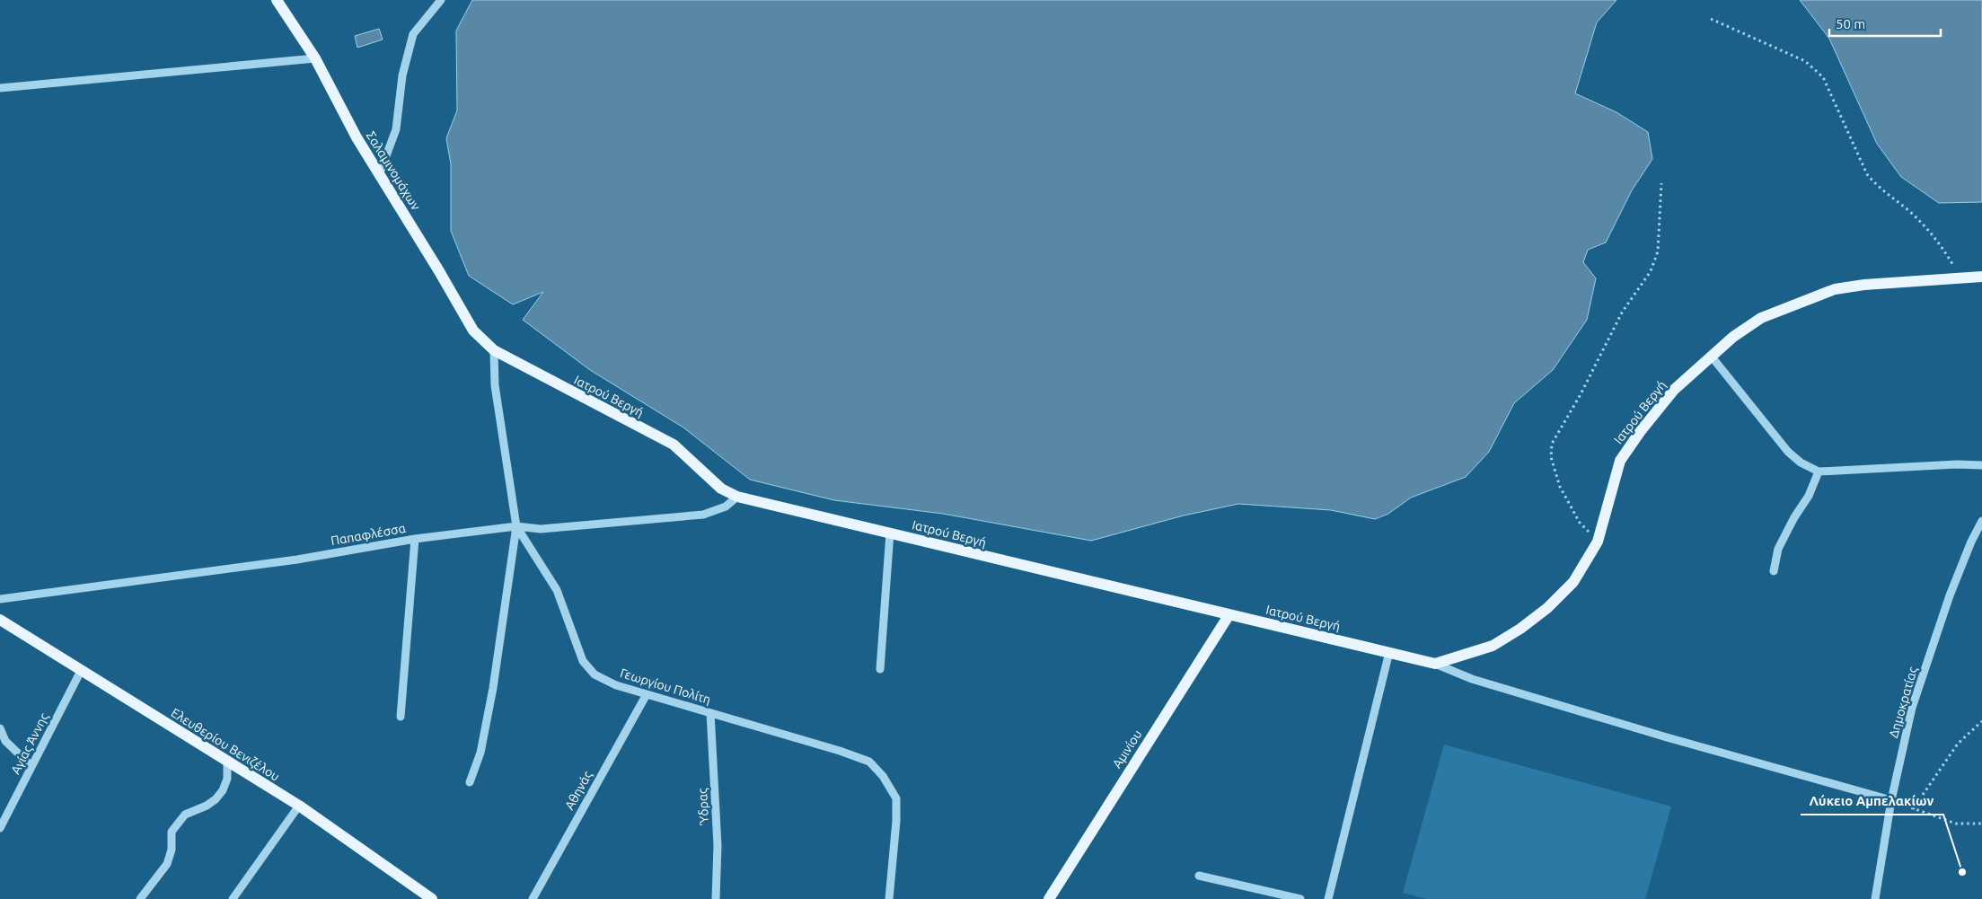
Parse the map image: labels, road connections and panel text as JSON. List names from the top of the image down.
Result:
{
  "streets": {
    "main road": [
      "Σαλαμινομάχων",
      "Ιατρού Βεργή",
      "Ελευθερίου Βενιζέλου",
      "Αμινίου"
    ],
    "street": [
      "Παπαφλέσσα",
      "Γεωργίου Πολίτη",
      "Δημοκρατίας",
      "Αγίας Άννης",
      "Αθηνάς",
      "Ύδρας"
    ]
  },
  "crossings": [
    ["Σαλαμινομάχων", "Ιατρού Βεργή"],
    ["Σαλαμινομάχων", "Γεωργίου Πολίτη"],
    ["Ιατρού Βεργή", "Παπαφλέσσα"],
    ["Ιατρού Βεργή", "Γεωργίου Πολίτη"],
    ["Ιατρού Βεργή", "Αμινίου"],
    ["Παπαφλέσσα", "Γεωργίου Πολίτη"],
    ["Γεωργίου Πολίτη", "Αθηνάς"],
    ["Γεωργίου Πολίτη", "Ύδρας"],
    ["Αγίας Άννης", "Ελευθερίου Βενιζέλου"]
  ],
  "places": ["Λύκειο Αμπελακίων"],
  "scale_bar": "50 m"
}
